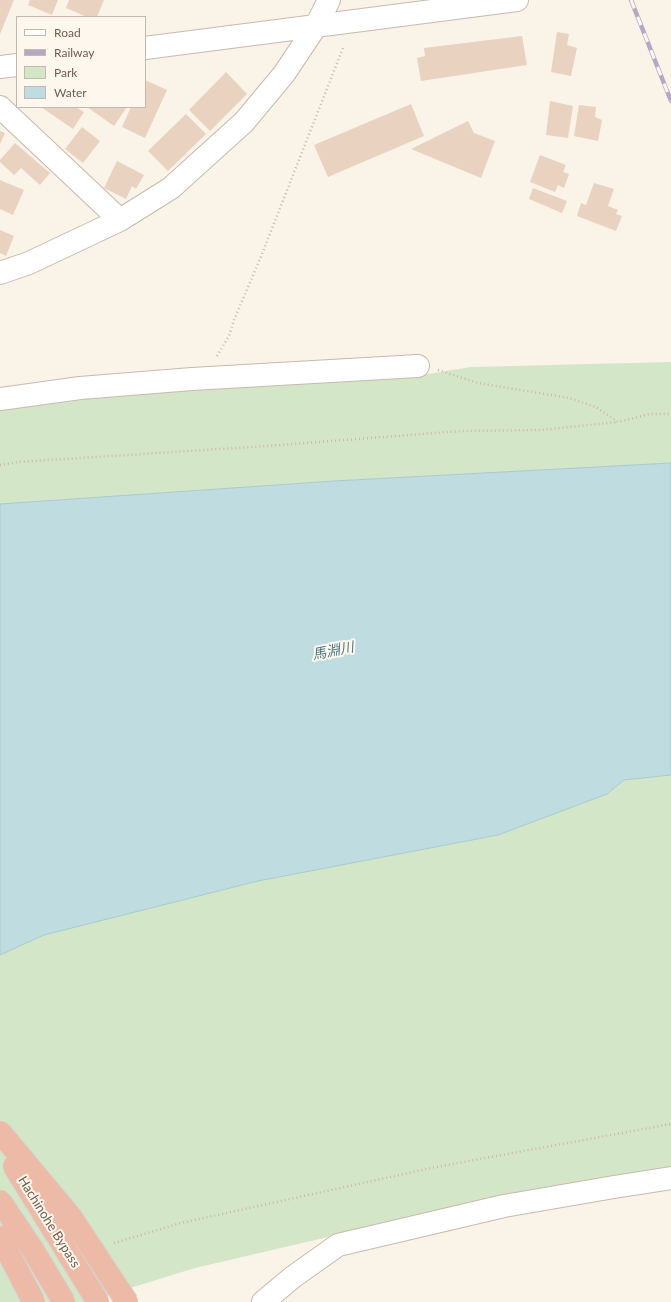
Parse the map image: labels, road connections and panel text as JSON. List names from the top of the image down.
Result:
{
  "streets": {
    "highway": ["Hachinohe Bypass"]
  },
  "water": ["馬淵川"],
  "legend": [
    "Road",
    "Railway",
    "Park",
    "Water"
  ]
}
